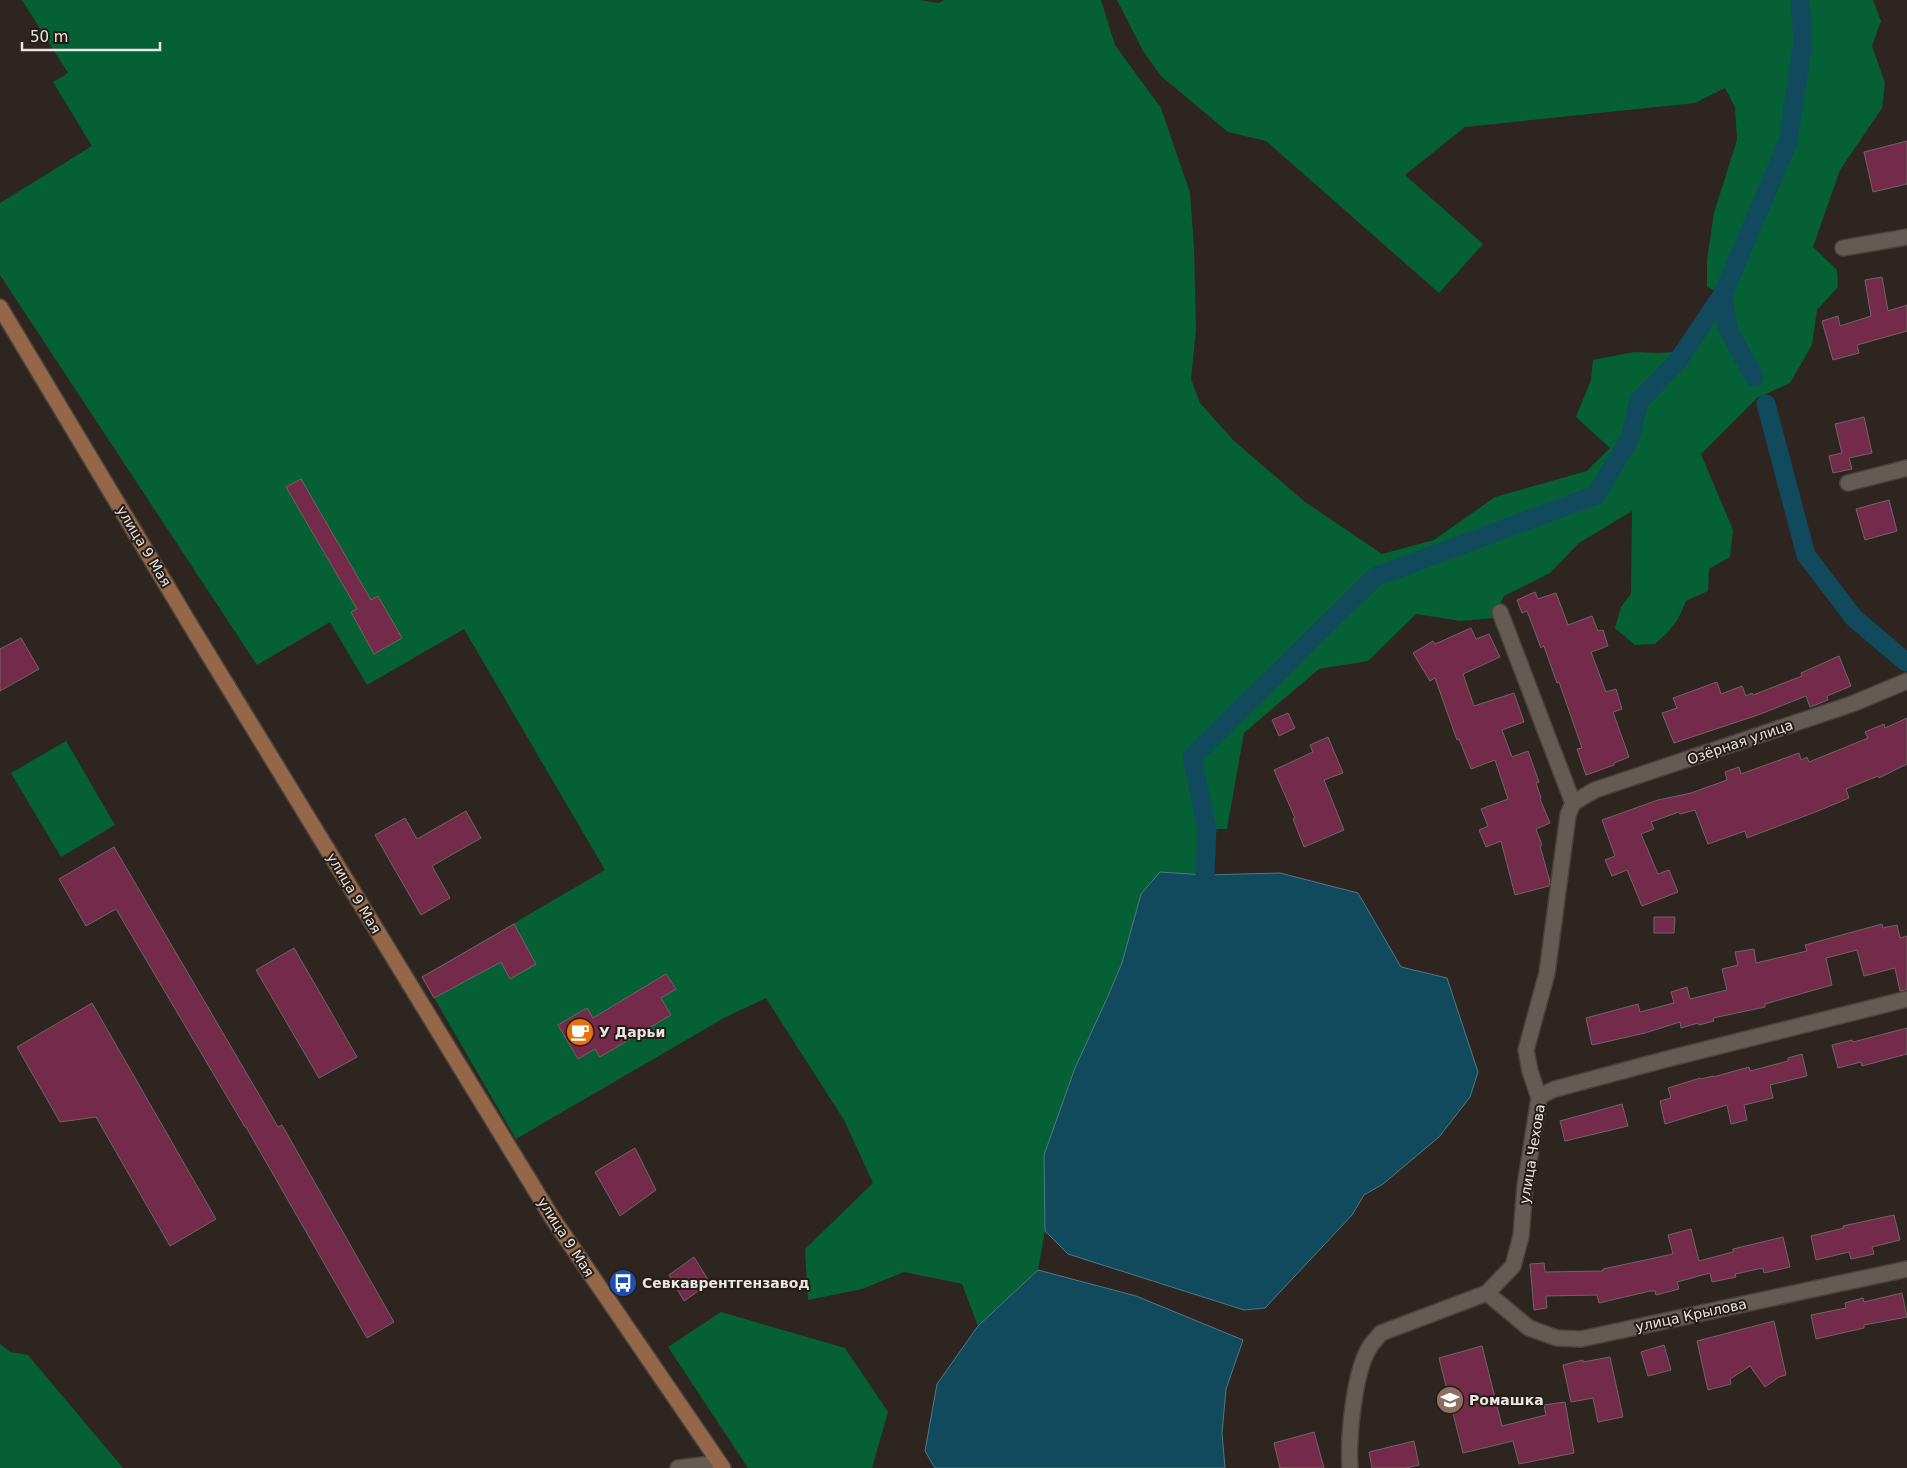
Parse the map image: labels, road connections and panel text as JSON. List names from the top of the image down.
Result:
{
  "streets": {
    "street": [
      "улица 9 Мая",
      "Озёрная улица",
      "улица Чехова",
      "улица Крылова"
    ]
  },
  "crossings": [
    ["улица Чехова", "улица Крылова"]
  ],
  "places": {
    "cafe": ["У Дарьи"],
    "bus stop": ["Севкаврентгензавод"],
    "school or university": ["Ромашка"]
  },
  "scale_bar": "50 m"
}
